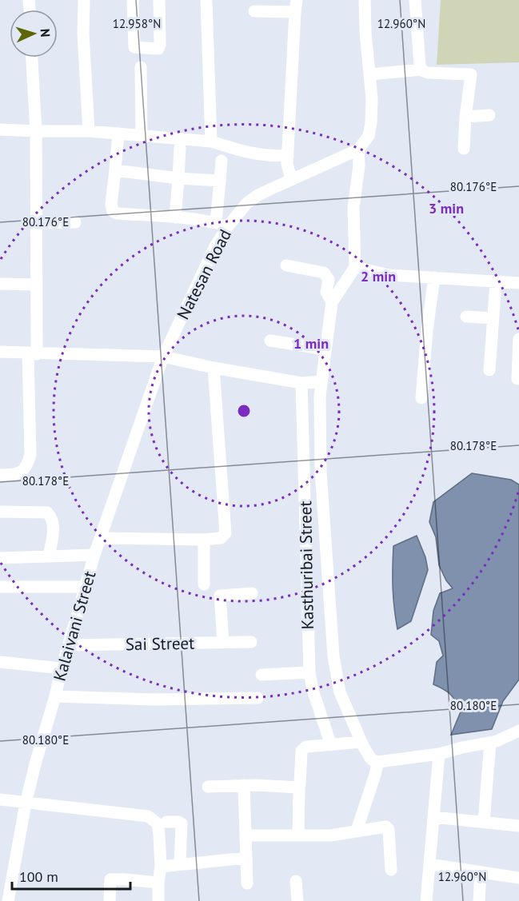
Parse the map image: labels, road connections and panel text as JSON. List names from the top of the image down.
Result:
{
  "streets": {
    "street": [
      "Natesan Road",
      "Kasthuribai Street",
      "Kalaivani Street",
      "Sai Street"
    ]
  },
  "crossings": [
    ["Natesan Road", "Kalaivani Street"],
    ["Kalaivani Street", "Sai Street"]
  ],
  "scale_bar": "100 m",
  "north": "right",
  "coordinates": [
    "12.958°N",
    "12.960°N",
    "80.176°E",
    "80.178°E",
    "80.180°E"
  ],
  "rings": ["3 min", "2 min", "1 min"]
}
